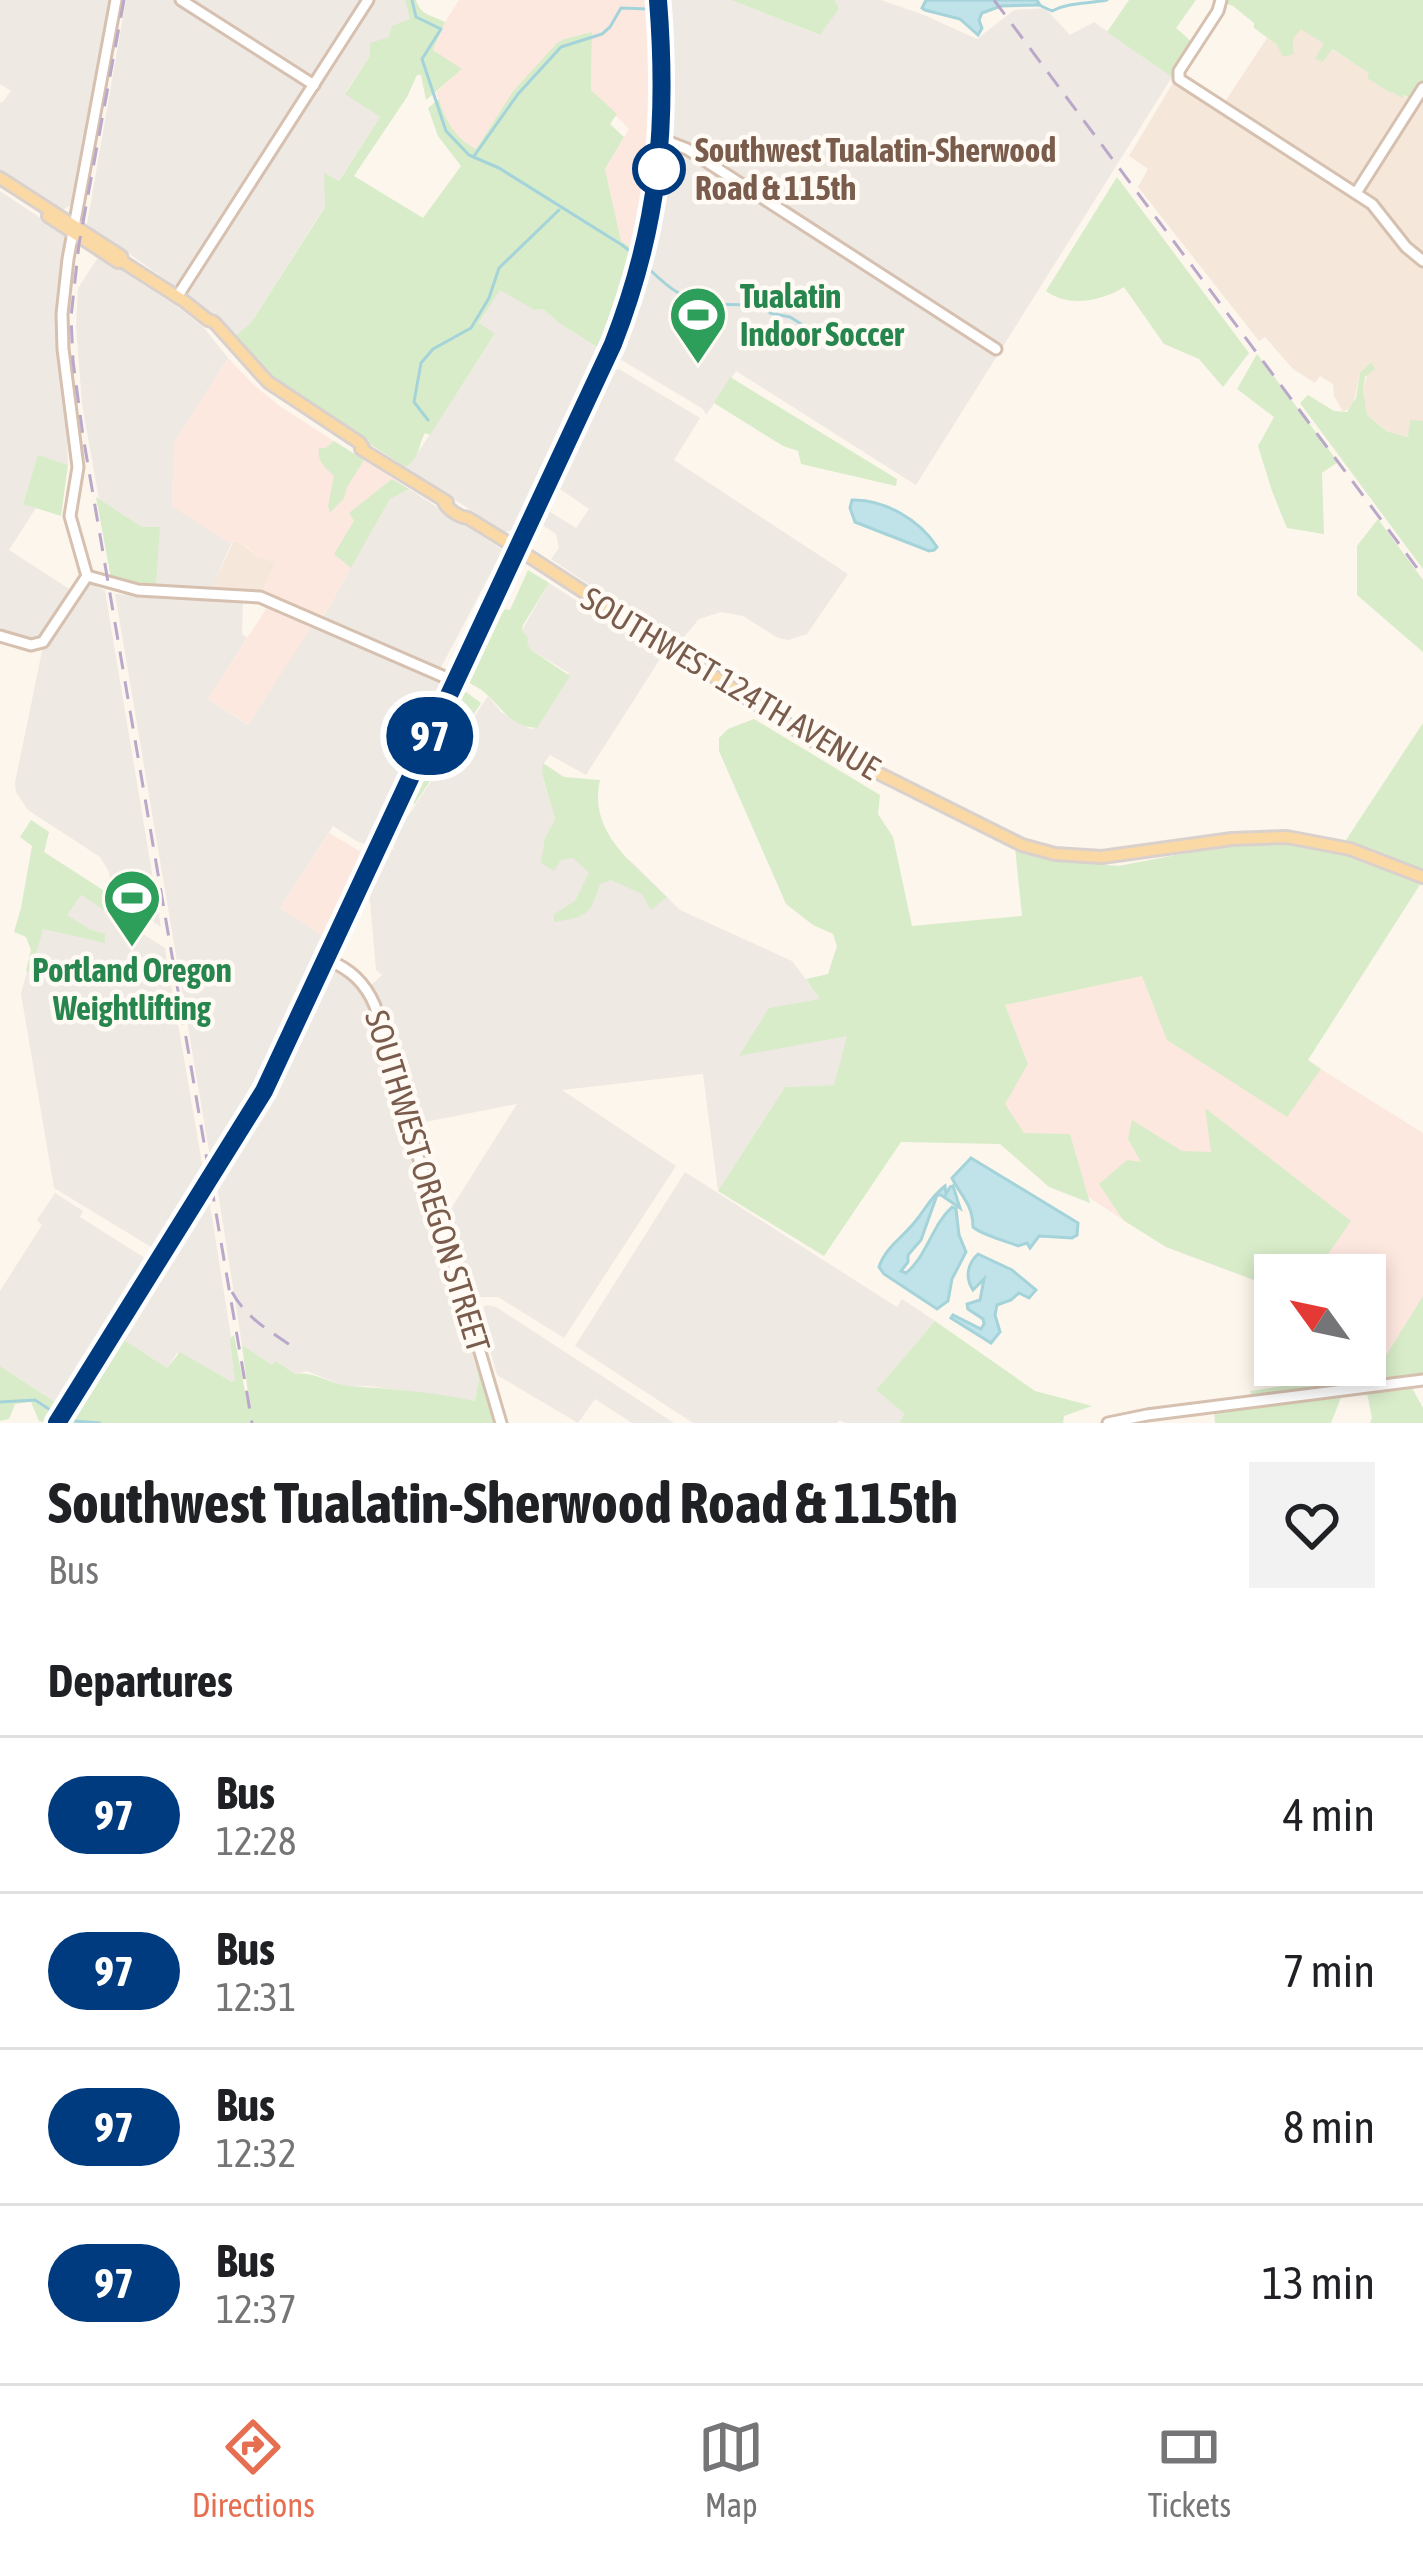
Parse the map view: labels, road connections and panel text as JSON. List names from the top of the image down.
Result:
{
  "streets": {
    "main road": ["SOUTHWEST 124TH AVENUE"],
    "street": ["SOUTHWEST OREGON STREET"]
  },
  "places": {
    "other": ["Southwest Tualatin-Sherwood Road & 115th"],
    "sports": ["Tualatin Indoor Soccer", "Portland Oregon Weightlifting"]
  },
  "lines": ["bus line 97"],
  "north": "top left",
  "page": {
    "on_map": "97",
    "heading": [
      ["Southwest Tualatin-Sherwood Road & 115th", "Bus"],
      "Departures"
    ],
    "list": [
      {
        "mark": "97",
        "name": "Bus",
        "note": "12:28",
        "value": "4 min"
      },
      {
        "mark": "97",
        "name": "Bus",
        "note": "12:31",
        "value": "7 min"
      },
      {
        "mark": "97",
        "name": "Bus",
        "note": "12:32",
        "value": "8 min"
      },
      {
        "mark": "97",
        "name": "Bus",
        "note": "12:37",
        "value": "13 min"
      }
    ],
    "tabs": ["Directions", "Map", "Tickets"]
  }
}
